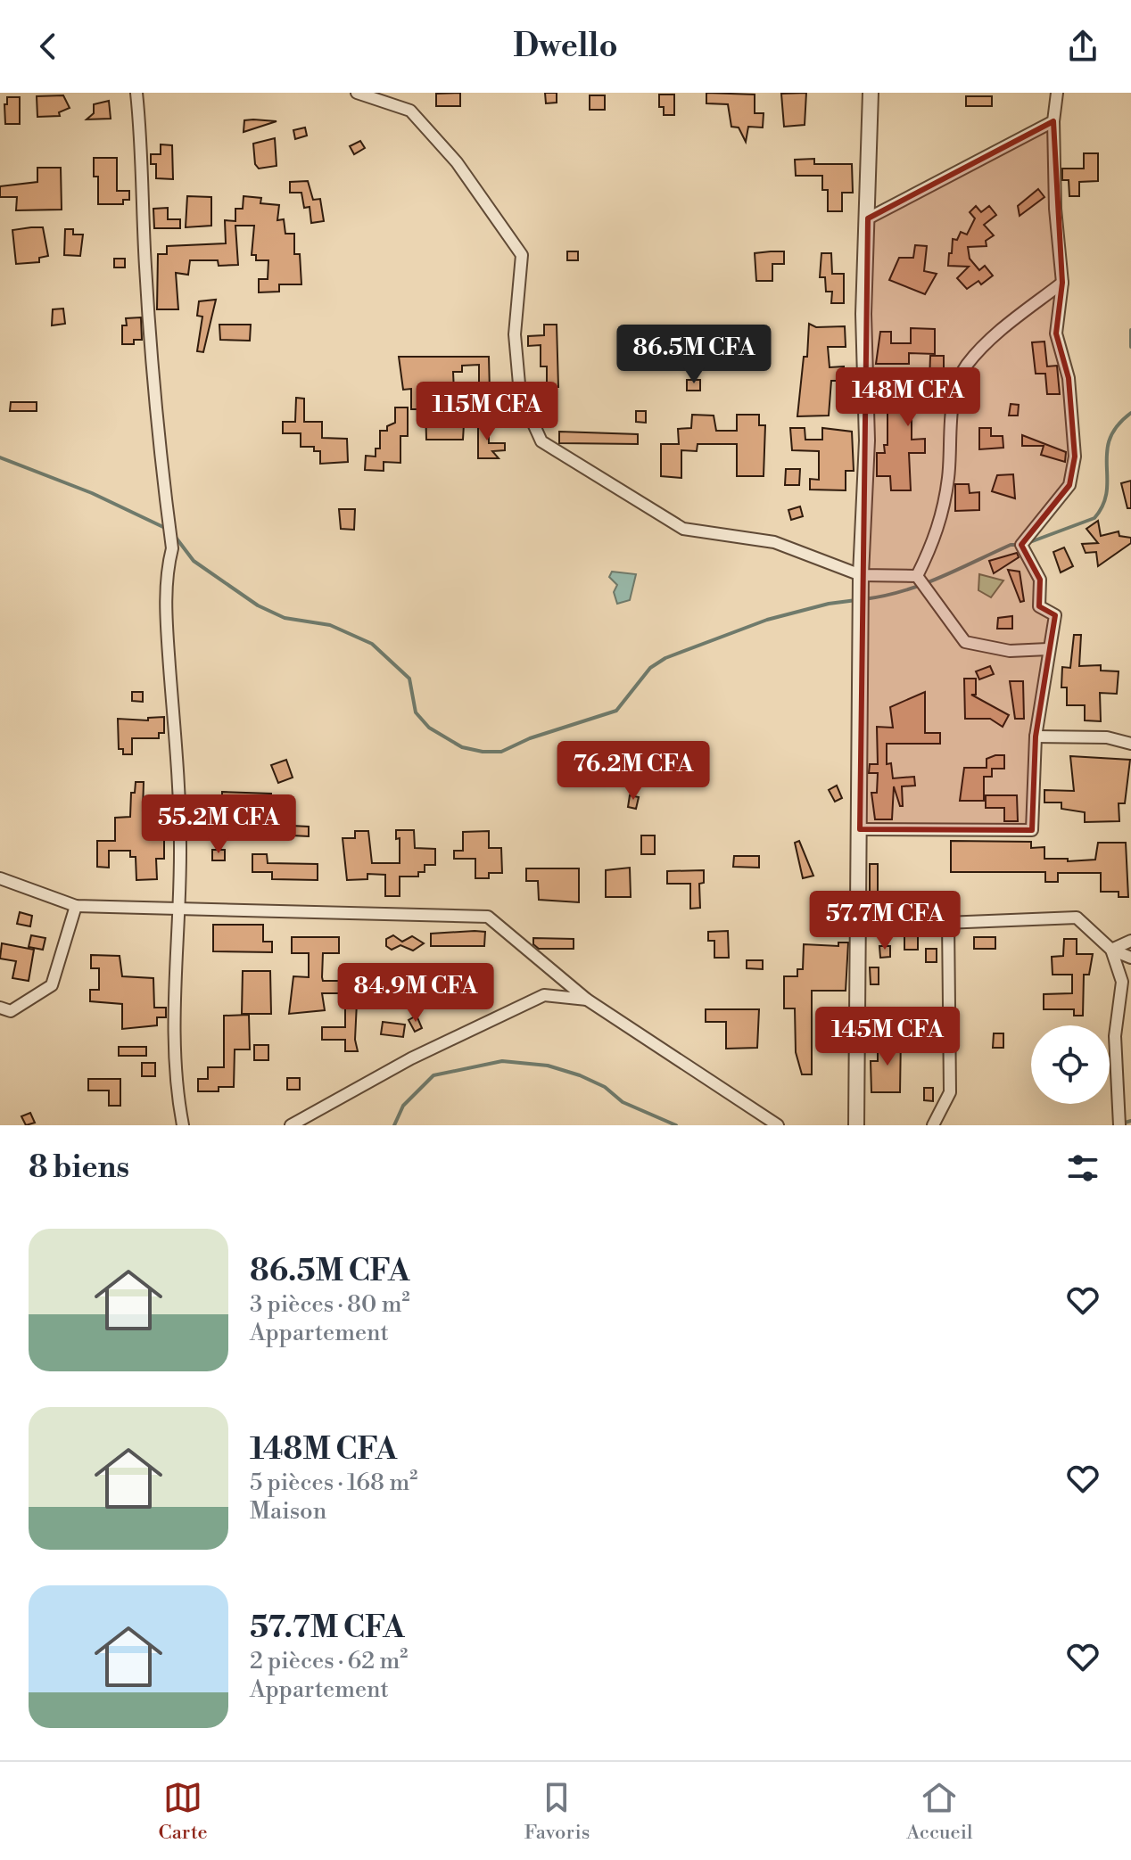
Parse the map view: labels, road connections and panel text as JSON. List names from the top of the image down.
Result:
{
  "page": {
    "header": "Dwello",
    "price": [
      "86.5M CFA",
      "148M CFA",
      "115M CFA",
      "76.2M CFA",
      "55.2M CFA",
      "57.7M CFA",
      "84.9M CFA",
      "145M CFA"
    ],
    "heading": "8 biens",
    "list": [
      {
        "name": "86.5M CFA",
        "note": "3 pièces · 80 m² · Appartement"
      },
      {
        "name": "148M CFA",
        "note": "5 pièces · 168 m² · Maison"
      },
      {
        "name": "57.7M CFA",
        "note": "2 pièces · 62 m² · Appartement"
      }
    ],
    "tabs": ["Carte", "Favoris", "Accueil"]
  }
}
